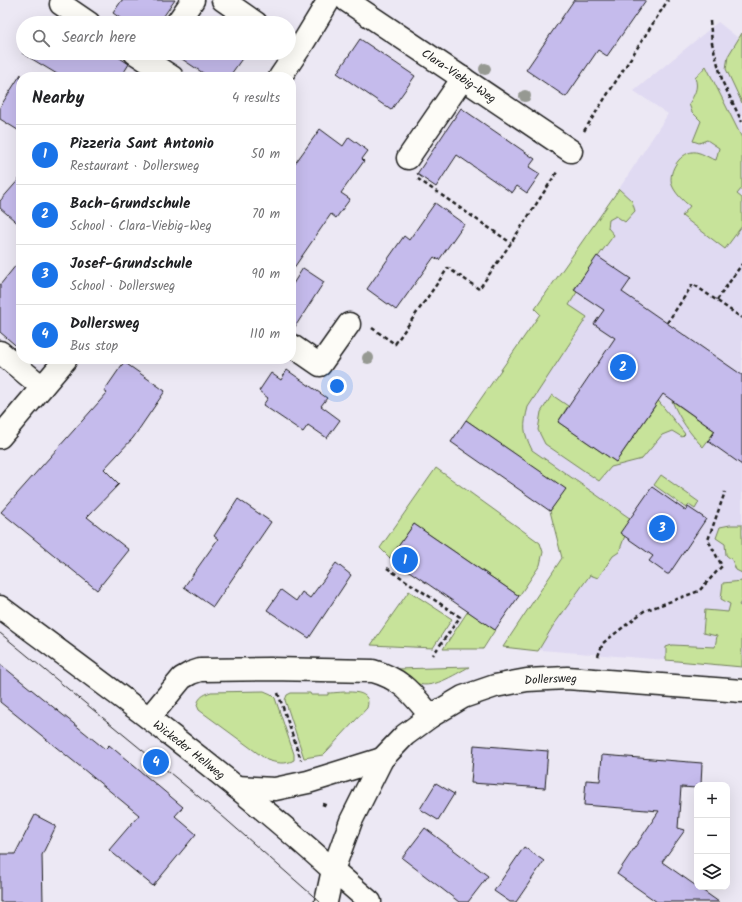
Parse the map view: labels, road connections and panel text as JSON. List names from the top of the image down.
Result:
{
  "streets": {
    "main road": ["Clara-Viebig-Weg", "Dollersweg", "Wickeder Hellweg"]
  },
  "crossings": [
    ["Dollersweg", "Wickeder Hellweg"]
  ],
  "page": {
    "search": "Search here",
    "heading": ["Nearby", "4 results"],
    "list": [
      {
        "mark": "1",
        "name": "Pizzeria Sant Antonio",
        "note": "Restaurant · Dollersweg",
        "value": "50 m"
      },
      {
        "mark": "2",
        "name": "Bach-Grundschule",
        "note": "School · Clara-Viebig-Weg",
        "value": "70 m"
      },
      {
        "mark": "3",
        "name": "Josef-Grundschule",
        "note": "School · Dollersweg",
        "value": "90 m"
      },
      {
        "mark": "4",
        "name": "Dollersweg",
        "note": "Bus stop",
        "value": "110 m"
      }
    ],
    "pins": [
      "2",
      "3",
      "1",
      "4"
    ],
    "map_buttons": ["+", "−"]
  }
}
